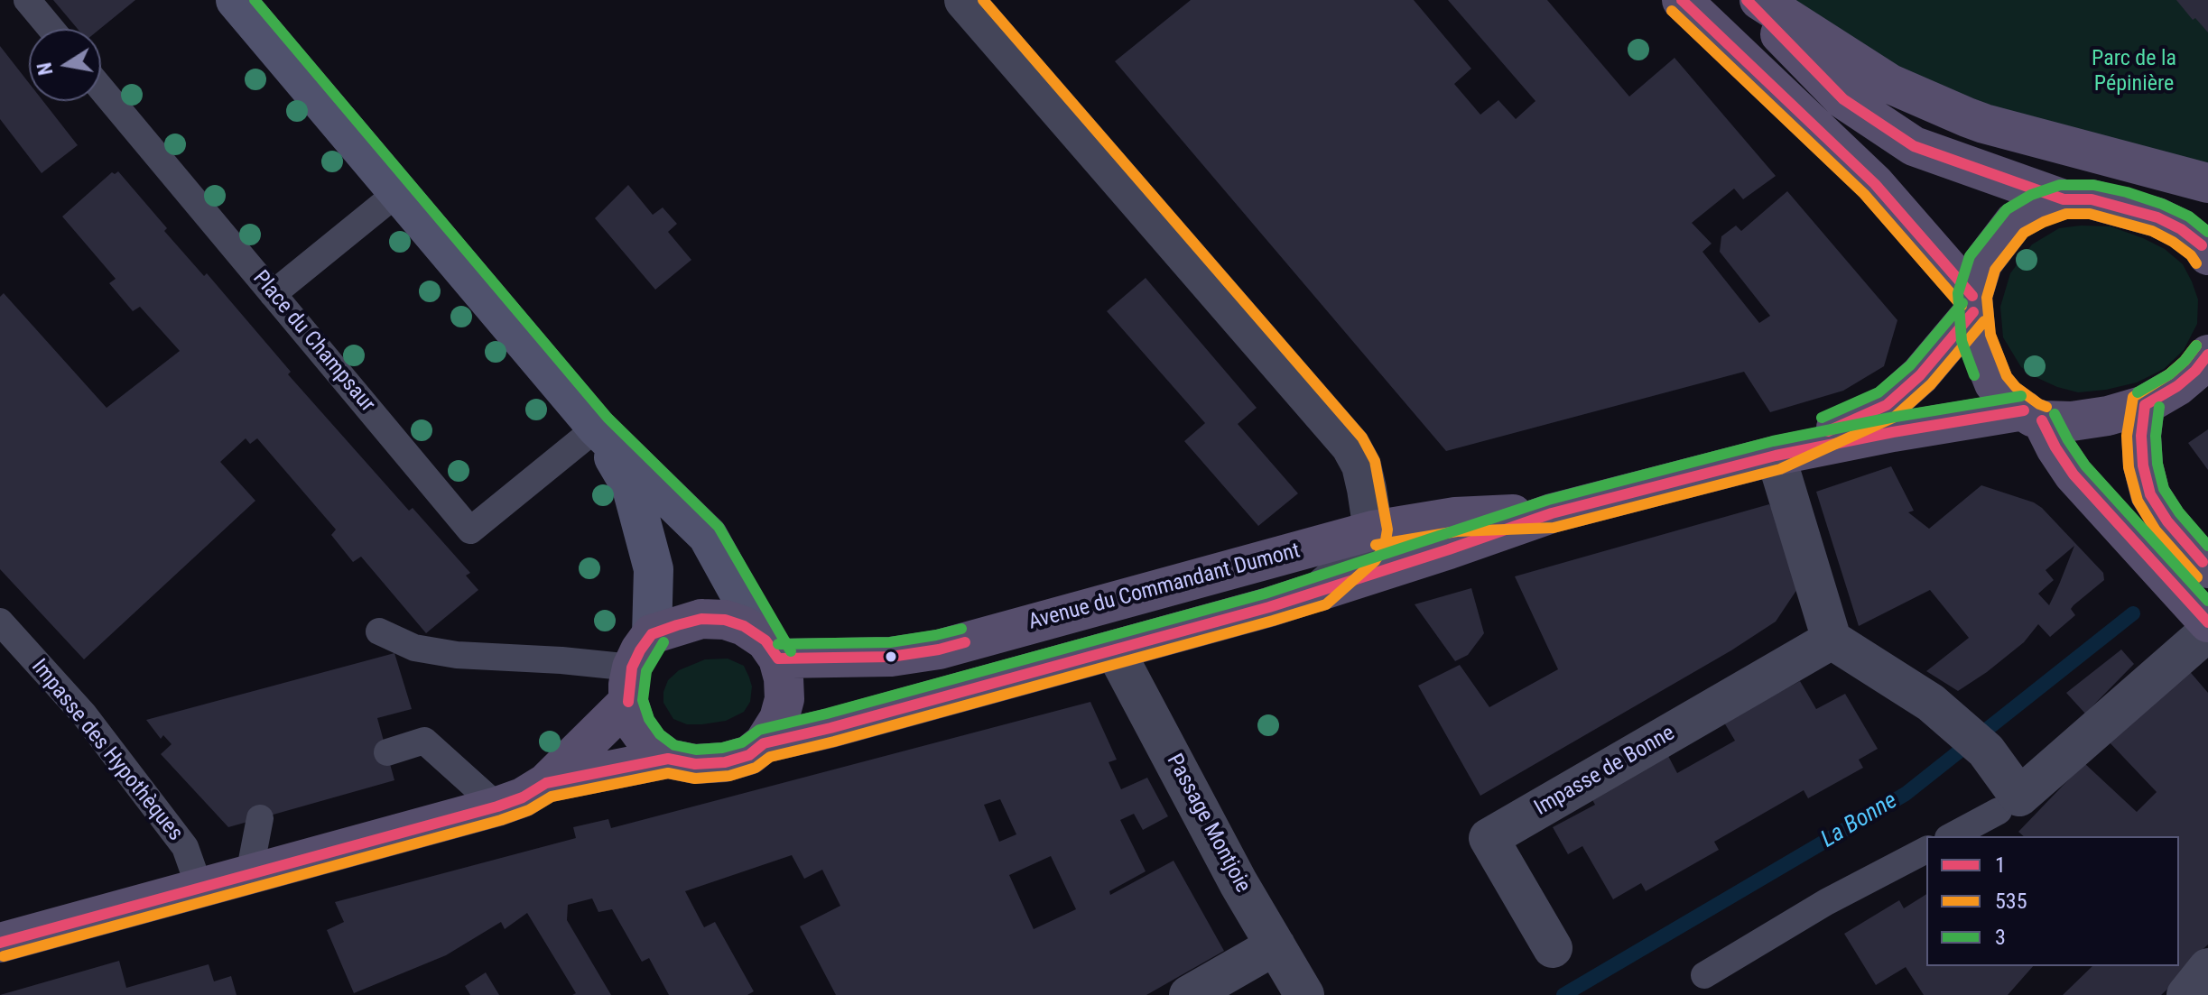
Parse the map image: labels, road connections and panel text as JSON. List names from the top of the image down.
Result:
{
  "streets": {
    "main road": ["Avenue du Commandant Dumont"],
    "street": ["Impasse de Bonne", "Passage Montjoie"],
    "lane": ["Place du Champsaur", "Impasse des Hypothèques"]
  },
  "crossings": [
    ["Avenue du Commandant Dumont", "Passage Montjoie"]
  ],
  "water": ["La Bonne"],
  "parks": ["Parc de la Pépinière"],
  "lines": ["transit line 1", "transit line 535", "transit line 3"],
  "legend": ["1", "535", "3"],
  "north": "left"
}
